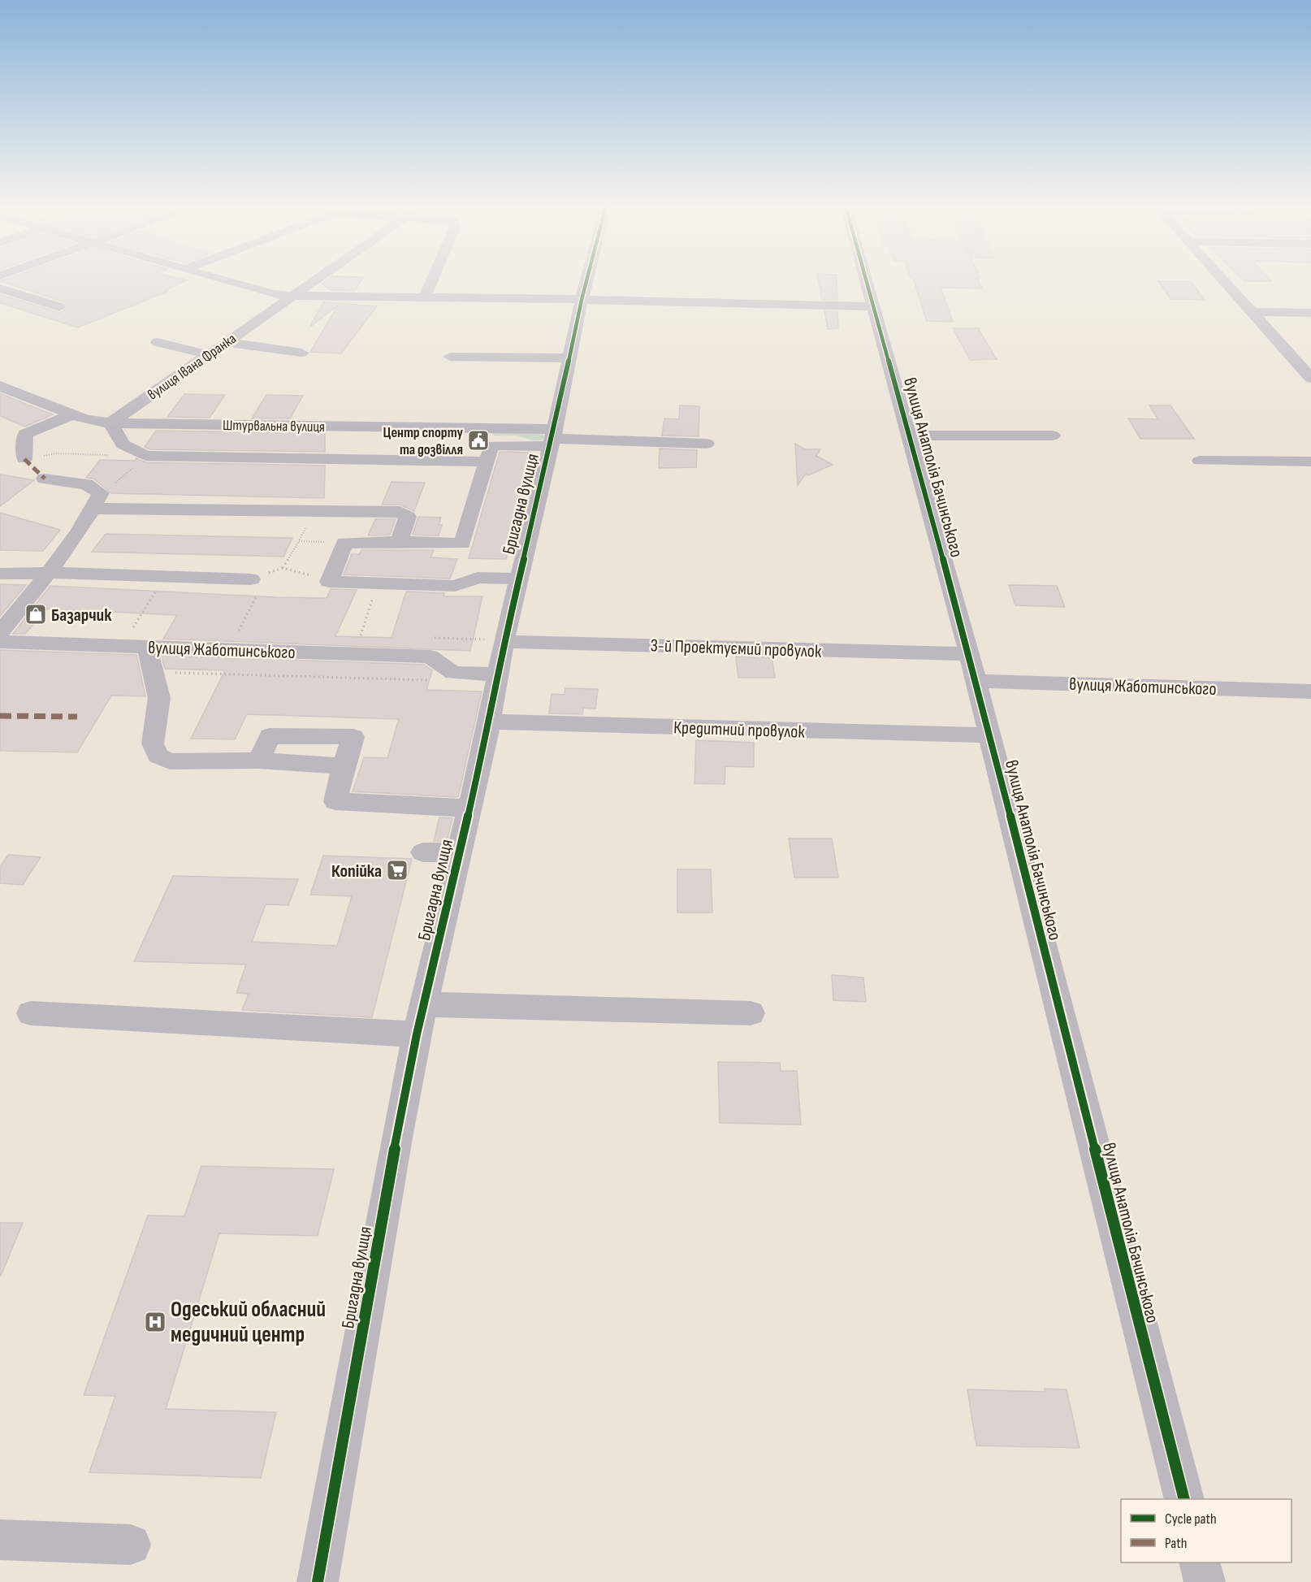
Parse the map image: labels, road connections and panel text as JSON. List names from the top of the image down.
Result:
{
  "streets": {
    "street": [
      "вулиця Івана Франка",
      "Штурвальна вулиця",
      "вулиця Анатолія Бачинського",
      "Бригадна вулиця",
      "3-й Проектуємий провулок",
      "вулиця Жаботинського",
      "Кредитний провулок"
    ]
  },
  "crossings": [
    ["вулиця Івана Франка", "Штурвальна вулиця"],
    ["Штурвальна вулиця", "Бригадна вулиця"],
    ["вулиця Анатолія Бачинського", "3-й Проектуємий провулок"],
    ["вулиця Анатолія Бачинського", "вулиця Жаботинського"],
    ["вулиця Анатолія Бачинського", "Кредитний провулок"],
    ["Бригадна вулиця", "3-й Проектуємий провулок"],
    ["Бригадна вулиця", "вулиця Жаботинського"],
    ["Бригадна вулиця", "Кредитний провулок"]
  ],
  "places": {
    "public building": ["Центр спорту та дозвілля"],
    "shop": ["Базарчик"],
    "supermarket": ["Копійка"],
    "hospital": ["Одеський обласний медичний центр"]
  },
  "legend": ["Cycle path", "Path"]
}
